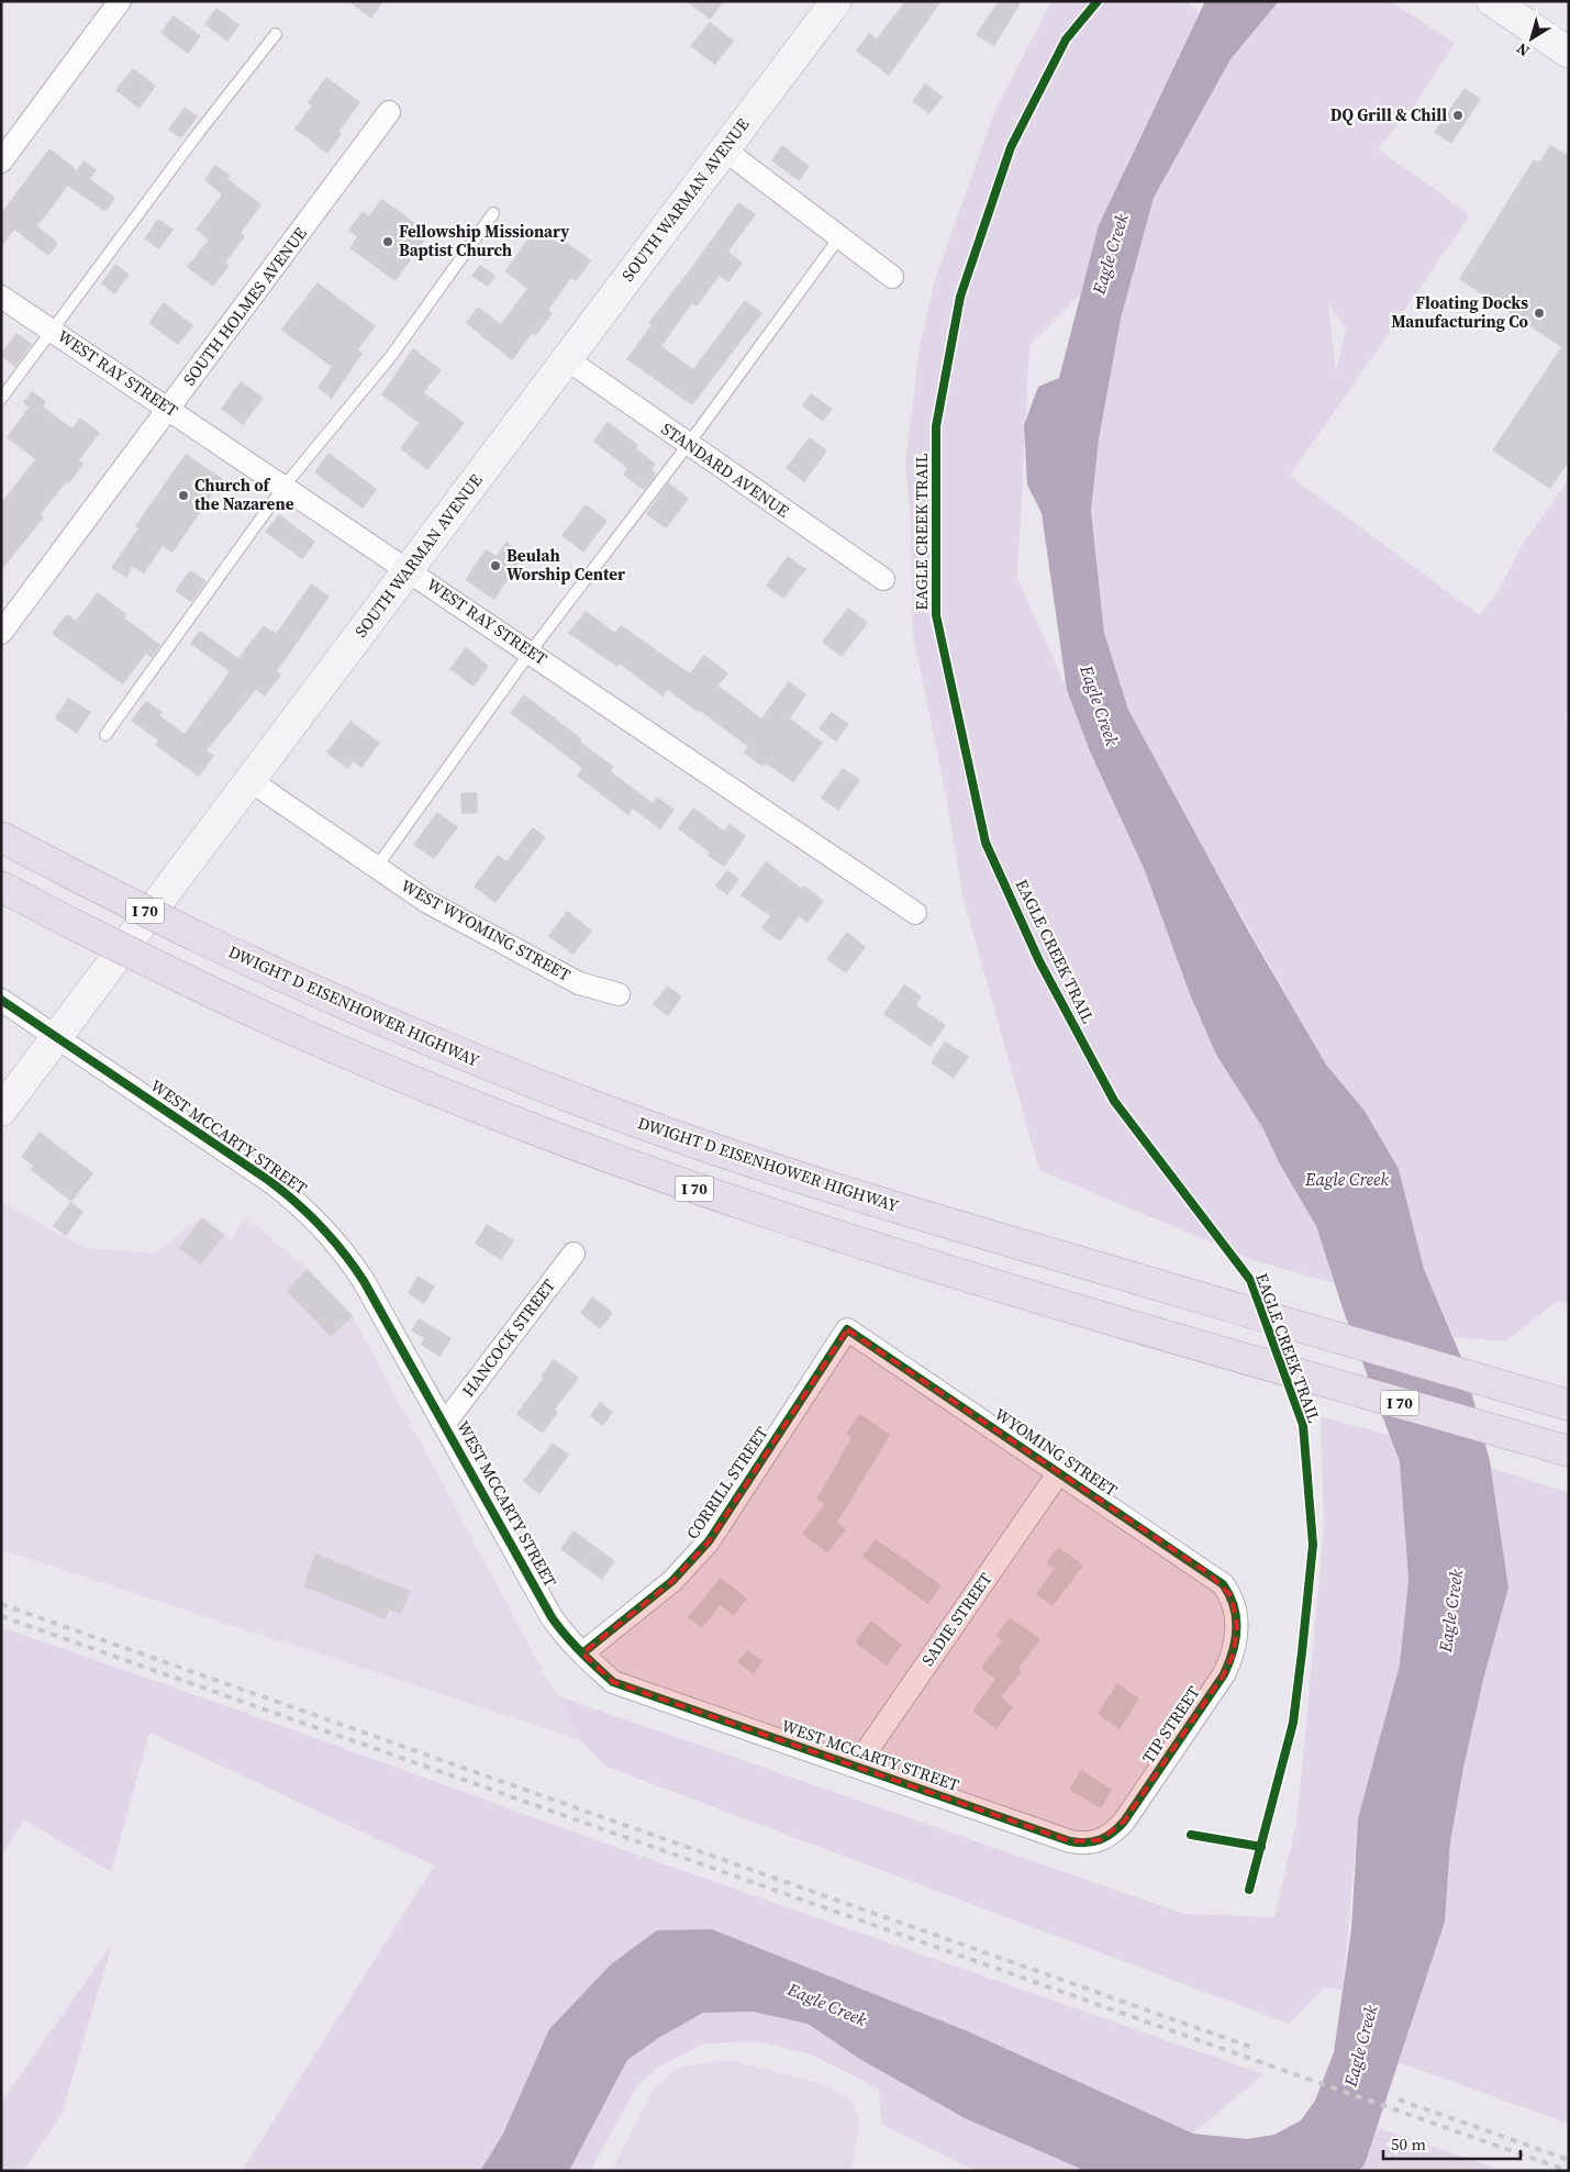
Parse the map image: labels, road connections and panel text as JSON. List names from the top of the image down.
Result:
{
  "streets": {
    "highway": ["I 70", "DWIGHT D EISENHOWER HIGHWAY"],
    "main road": ["SOUTH WARMAN AVENUE"],
    "street": [
      "SOUTH HOLMES AVENUE",
      "WEST RAY STREET",
      "STANDARD AVENUE",
      "WEST WYOMING STREET",
      "WEST MCCARTY STREET",
      "HANCOCK STREET",
      "WYOMING STREET",
      "CORRILL STREET",
      "SADIE STREET",
      "TIP STREET"
    ],
    "cycle path": ["EAGLE CREEK TRAIL"]
  },
  "crossings": [
    ["SOUTH WARMAN AVENUE", "WEST RAY STREET"],
    ["SOUTH WARMAN AVENUE", "STANDARD AVENUE"],
    ["SOUTH WARMAN AVENUE", "WEST WYOMING STREET"],
    ["SOUTH WARMAN AVENUE", "WEST MCCARTY STREET"],
    ["SOUTH HOLMES AVENUE", "WEST RAY STREET"],
    ["WEST MCCARTY STREET", "HANCOCK STREET"],
    ["WEST MCCARTY STREET", "CORRILL STREET"],
    ["WEST MCCARTY STREET", "SADIE STREET"],
    ["WEST MCCARTY STREET", "TIP STREET"],
    ["WYOMING STREET", "CORRILL STREET"],
    ["WYOMING STREET", "SADIE STREET"],
    ["WYOMING STREET", "TIP STREET"]
  ],
  "water": ["Eagle Creek"],
  "places": [
    "DQ Grill & Chill",
    "Fellowship Missionary Baptist Church",
    "Floating Docks Manufacturing Co",
    "Church of the Nazarene",
    "Beulah Worship Center"
  ],
  "scale_bar": "50 m",
  "north": "bottom left"
}
